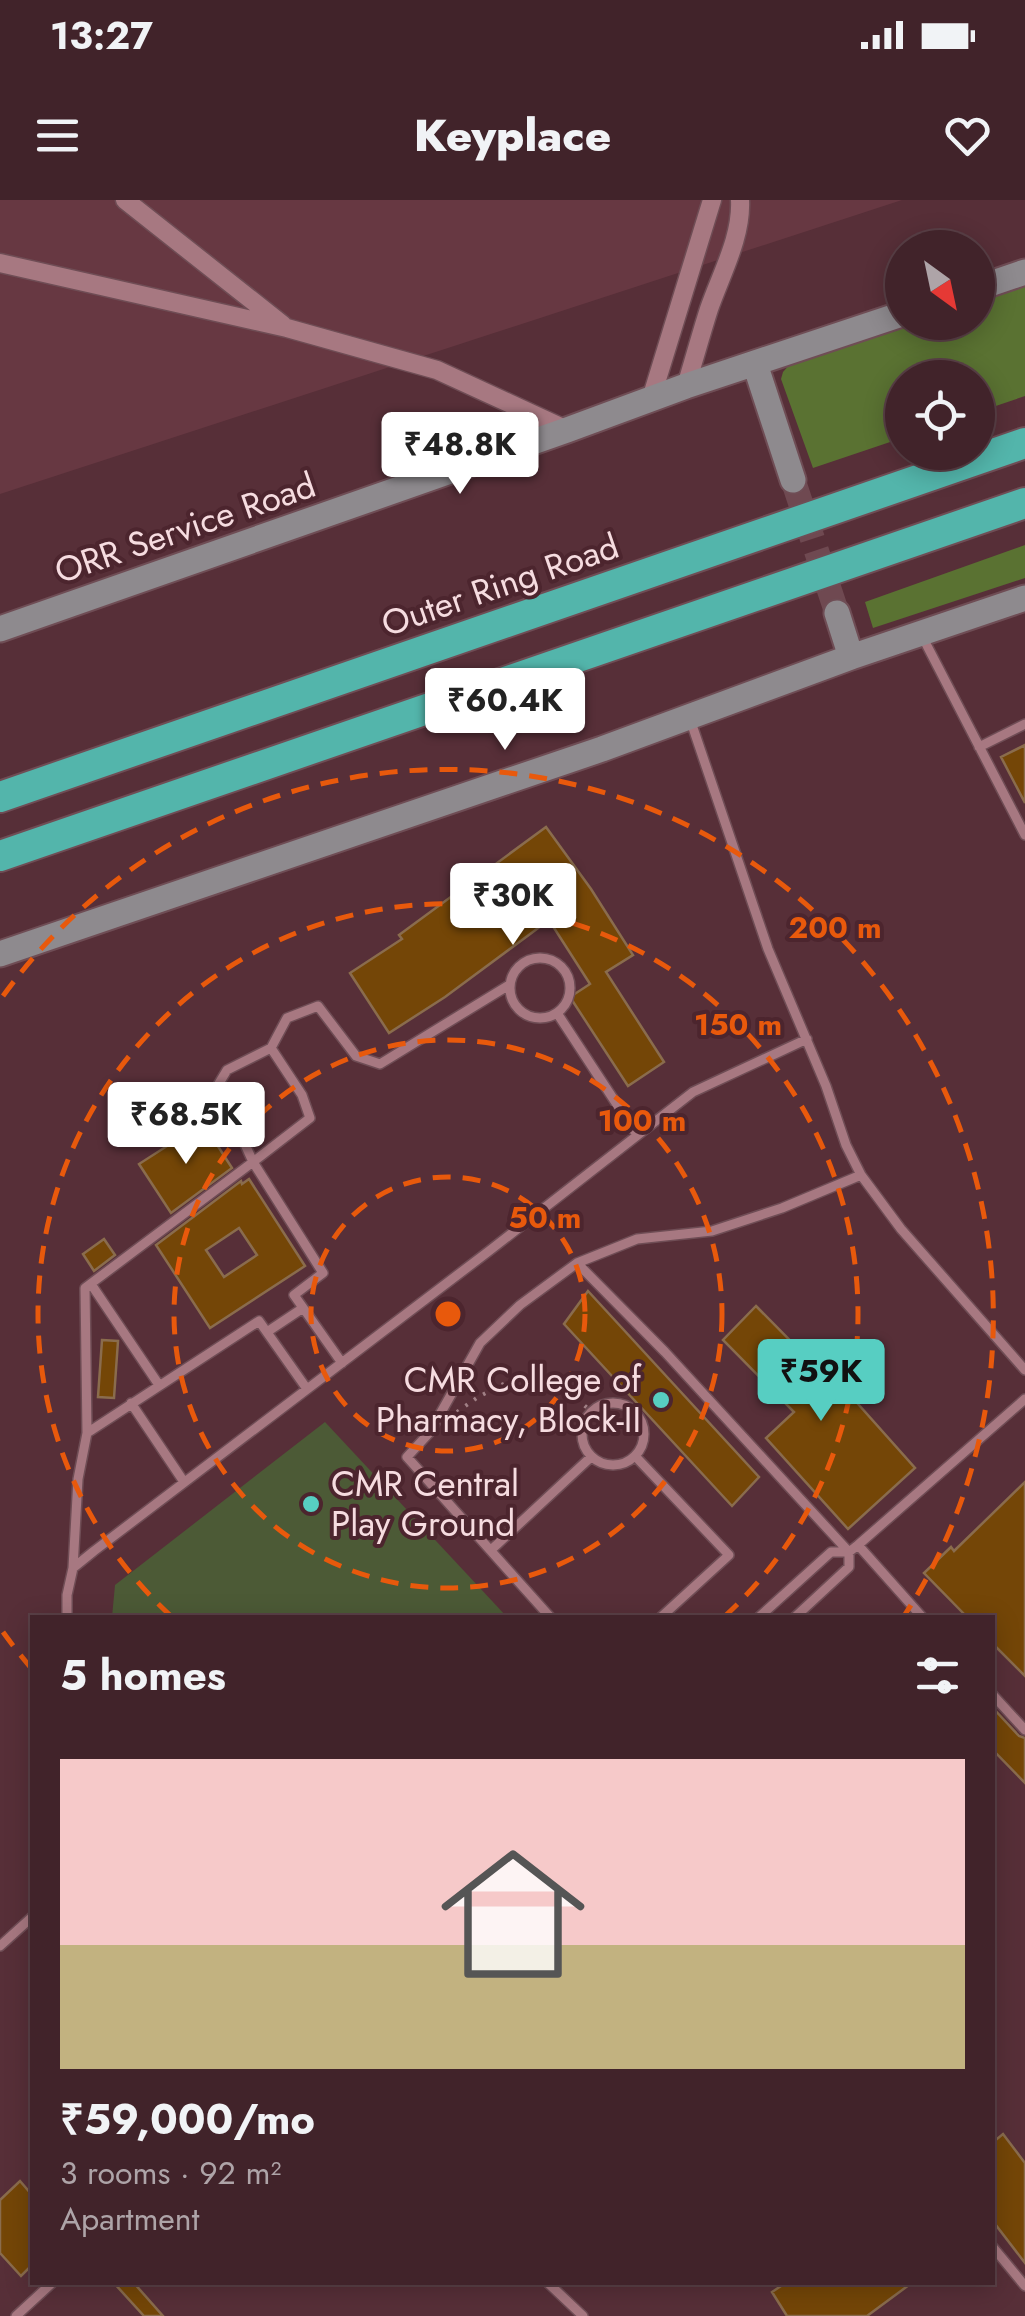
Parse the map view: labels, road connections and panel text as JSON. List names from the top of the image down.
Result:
{
  "streets": {
    "highway": ["Outer Ring Road"],
    "main road": ["ORR Service Road"]
  },
  "places": ["CMR College of Pharmacy, Block-II", "CMR Central Play Ground"],
  "north": "bottom right",
  "page": {
    "status": "13:27",
    "header": "Keyplace",
    "price": [
      "₹48.8K",
      "₹60.4K",
      "₹30K",
      "₹68.5K",
      "₹59K"
    ],
    "heading": "5 homes",
    "list": [
      {
        "name": "₹59,000/mo",
        "note": "3 rooms · 92 m² · Apartment"
      }
    ]
  },
  "rings": [
    "200 m",
    "150 m",
    "100 m",
    "50 m"
  ]
}
